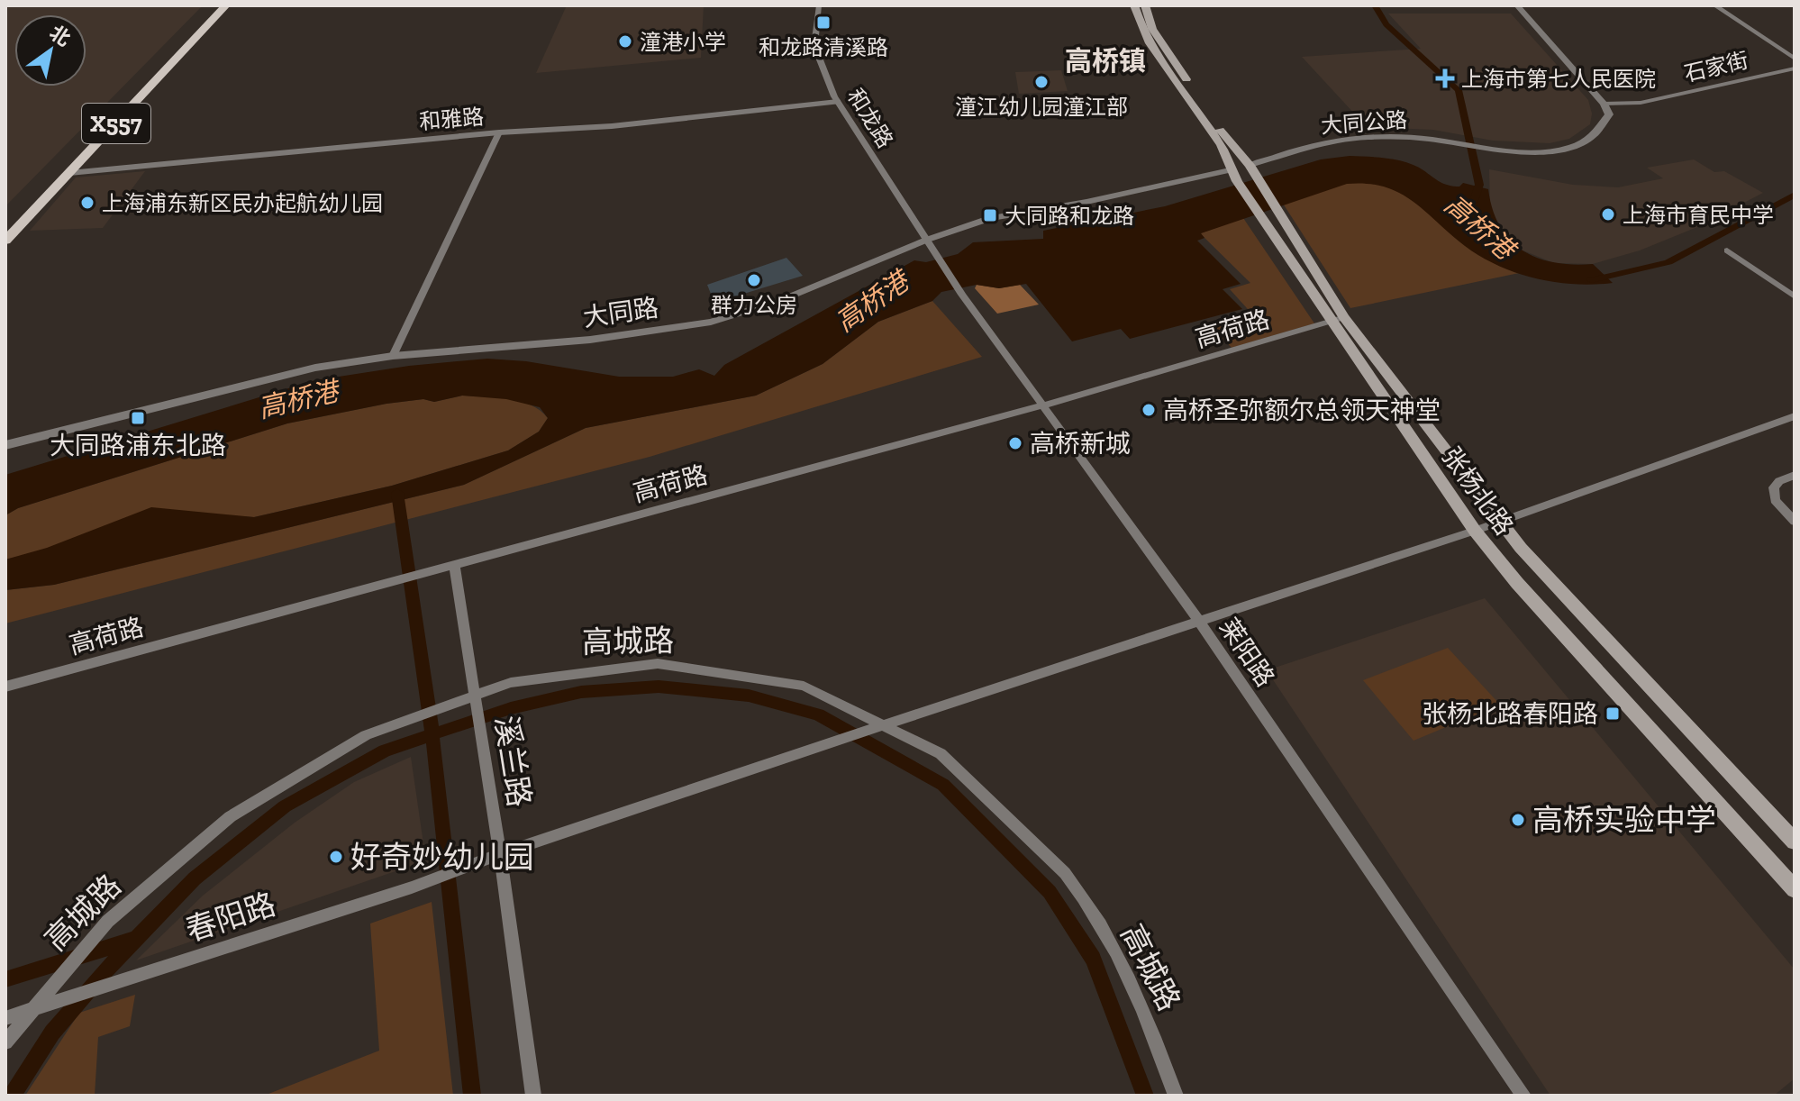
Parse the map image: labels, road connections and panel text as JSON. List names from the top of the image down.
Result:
{
  "streets": {
    "main road": ["大同公路", "X557", "张杨北路"],
    "street": [
      "石家街",
      "和龙路",
      "和雅路",
      "大同路",
      "高荷路",
      "高城路",
      "莱阳路",
      "溪兰路",
      "春阳路"
    ]
  },
  "crossings": [
    ["石家街", "大同公路"],
    ["和龙路", "和雅路"],
    ["和龙路", "大同路"],
    ["和龙路", "莱阳路"],
    ["和雅路", "X557"],
    ["大同公路", "大同路"],
    ["大同公路", "张杨北路"],
    ["大同路", "张杨北路"],
    ["大同路", "莱阳路"],
    ["高荷路", "张杨北路"],
    ["高荷路", "莱阳路"],
    ["高荷路", "溪兰路"],
    ["张杨北路", "春阳路"],
    ["高城路", "溪兰路"],
    ["高城路", "春阳路"],
    ["莱阳路", "春阳路"],
    ["溪兰路", "春阳路"]
  ],
  "districts": ["高桥镇"],
  "water": ["高桥港"],
  "places": {
    "transit": [
      "和龙路清溪路",
      "大同路和龙路",
      "大同路浦东北路",
      "张杨北路春阳路"
    ],
    "other": [
      "潼港小学",
      "潼江幼儿园潼江部",
      "上海浦东新区民办起航幼儿园",
      "上海市育民中学",
      "群力公房",
      "高桥圣弥额尔总领天神堂",
      "高桥新城",
      "高桥实验中学",
      "好奇妙幼儿园"
    ],
    "health": ["上海市第七人民医院"]
  },
  "north": "top right"
}
